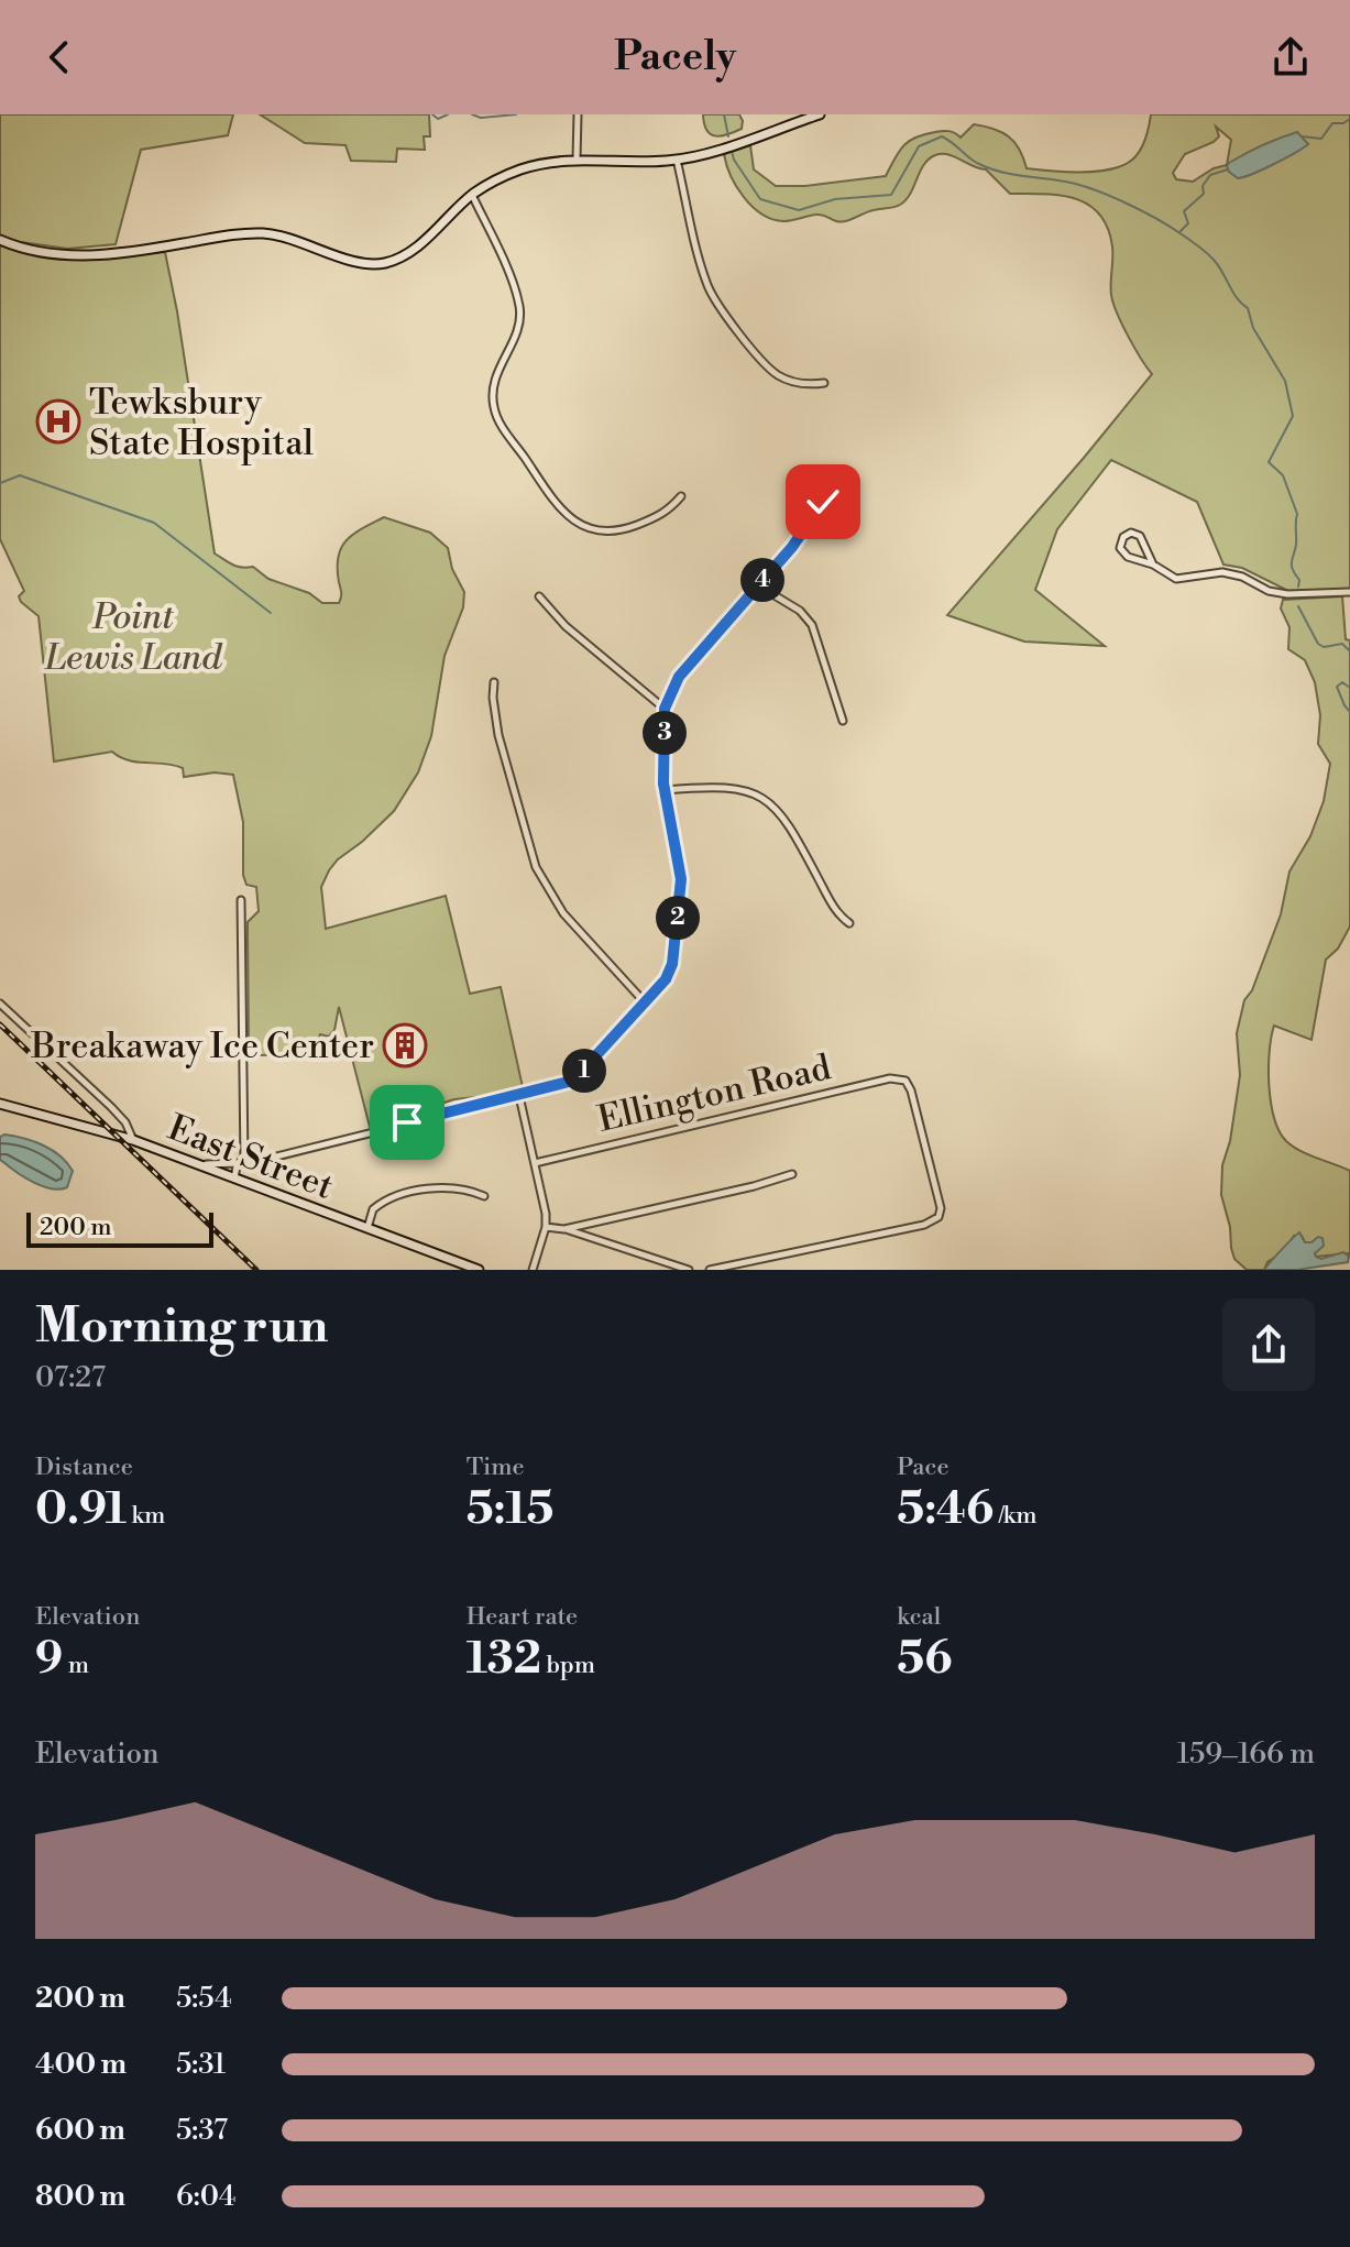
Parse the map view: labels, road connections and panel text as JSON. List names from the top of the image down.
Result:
{
  "streets": {
    "street": ["Ellington Road", "East Street"]
  },
  "parks": ["Point Lewis Land"],
  "places": {
    "hospital": ["Tewksbury State Hospital"],
    "building": ["Breakaway Ice Center"]
  },
  "scale_bar": "200 m",
  "page": {
    "header": "Pacely",
    "pins": [
      "4",
      "3",
      "2",
      "1"
    ],
    "scale": "200 m",
    "heading": ["Morning run", "07:27"],
    "stats": [
      ["Distance", "0.91 km"],
      ["Time", "5:15"],
      ["Pace", "5:46 /km"],
      ["Elevation", "9 m"],
      ["Heart rate", "132 bpm"],
      ["kcal", "56"]
    ],
    "chart": ["Elevation", "159–166 m"],
    "list": [
      {
        "name": "200 m",
        "note": "5:54"
      },
      {
        "name": "400 m",
        "note": "5:31"
      },
      {
        "name": "600 m",
        "note": "5:37"
      },
      {
        "name": "800 m",
        "note": "6:04"
      }
    ]
  }
}
